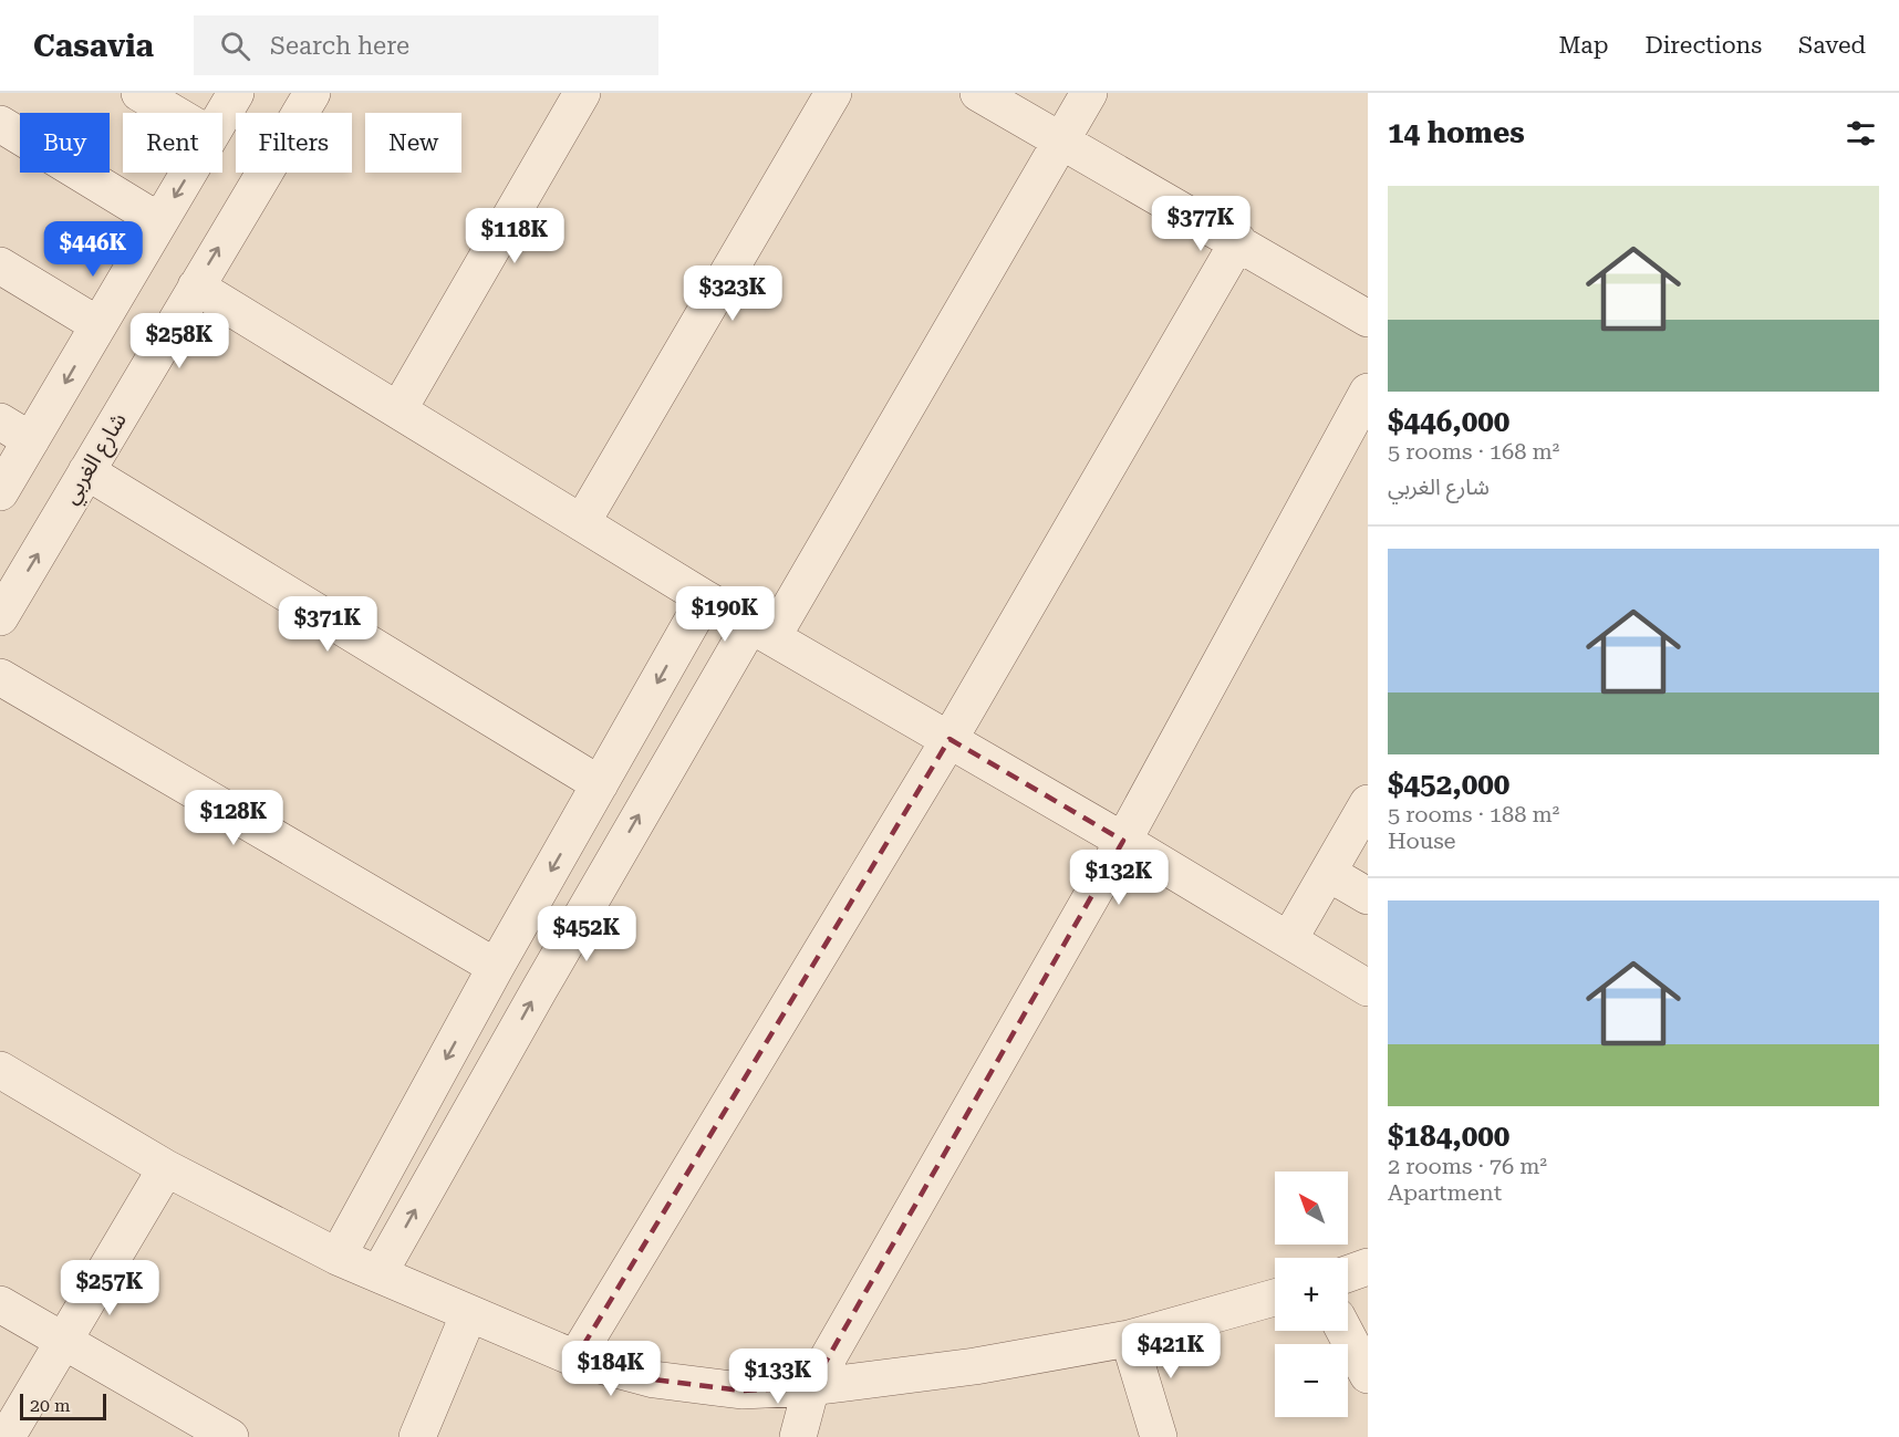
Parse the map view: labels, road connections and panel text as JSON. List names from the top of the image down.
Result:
{
  "streets": {
    "street": ["شارع الغربي"]
  },
  "scale_bar": "20 m",
  "north": "top left",
  "page": {
    "header": "Casavia",
    "search": "Search here",
    "nav": ["Map", "Directions", "Saved"],
    "heading": "14 homes",
    "chip": [
      "Buy",
      "Rent",
      "Filters",
      "New"
    ],
    "list": [
      {
        "name": "$446,000",
        "note": "5 rooms · 168 m² · شارع الغربي"
      },
      {
        "name": "$452,000",
        "note": "5 rooms · 188 m² · House"
      },
      {
        "name": "$184,000",
        "note": "2 rooms · 76 m² · Apartment"
      }
    ],
    "price": [
      "$377K",
      "$118K",
      "$446K",
      "$323K",
      "$258K",
      "$190K",
      "$371K",
      "$128K",
      "$132K",
      "$452K",
      "$257K",
      "$421K",
      "$184K",
      "$133K"
    ],
    "map_buttons": ["+", "−"],
    "scale": "20 m"
  }
}
